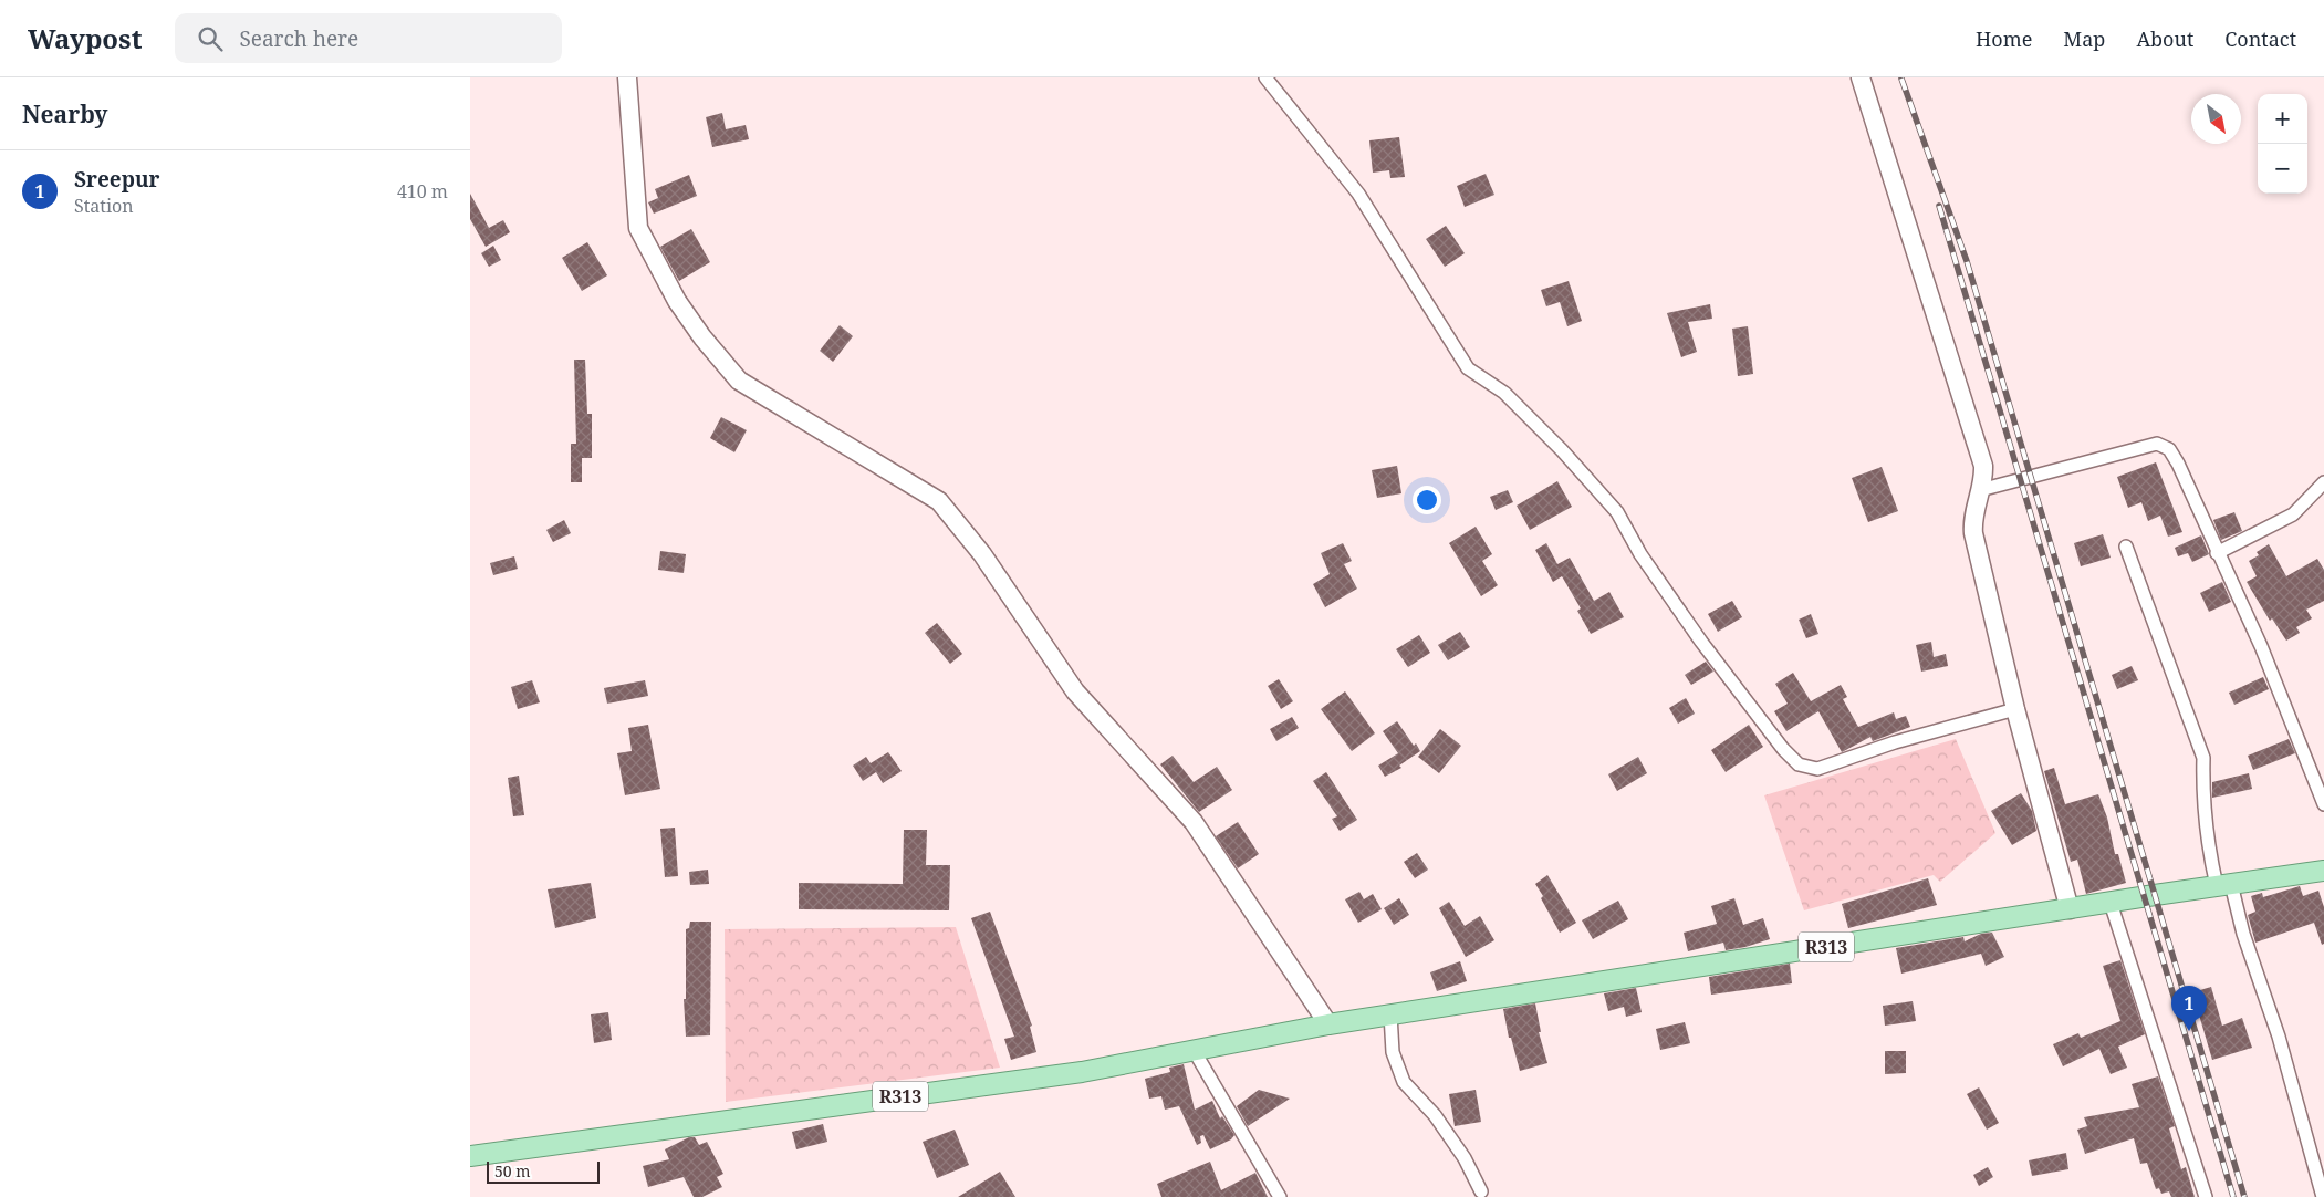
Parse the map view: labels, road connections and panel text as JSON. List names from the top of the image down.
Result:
{
  "streets": {
    "main road": ["R313"]
  },
  "scale_bar": "50 m",
  "north": "bottom right",
  "page": {
    "header": "Waypost",
    "search": "Search here",
    "nav": [
      "Home",
      "Map",
      "About",
      "Contact"
    ],
    "heading": "Nearby",
    "map_buttons": ["+", "−"],
    "list": [
      {
        "mark": "1",
        "name": "Sreepur",
        "note": "Station",
        "value": "410 m"
      }
    ],
    "pins": "1",
    "scale": "50 m"
  }
}
